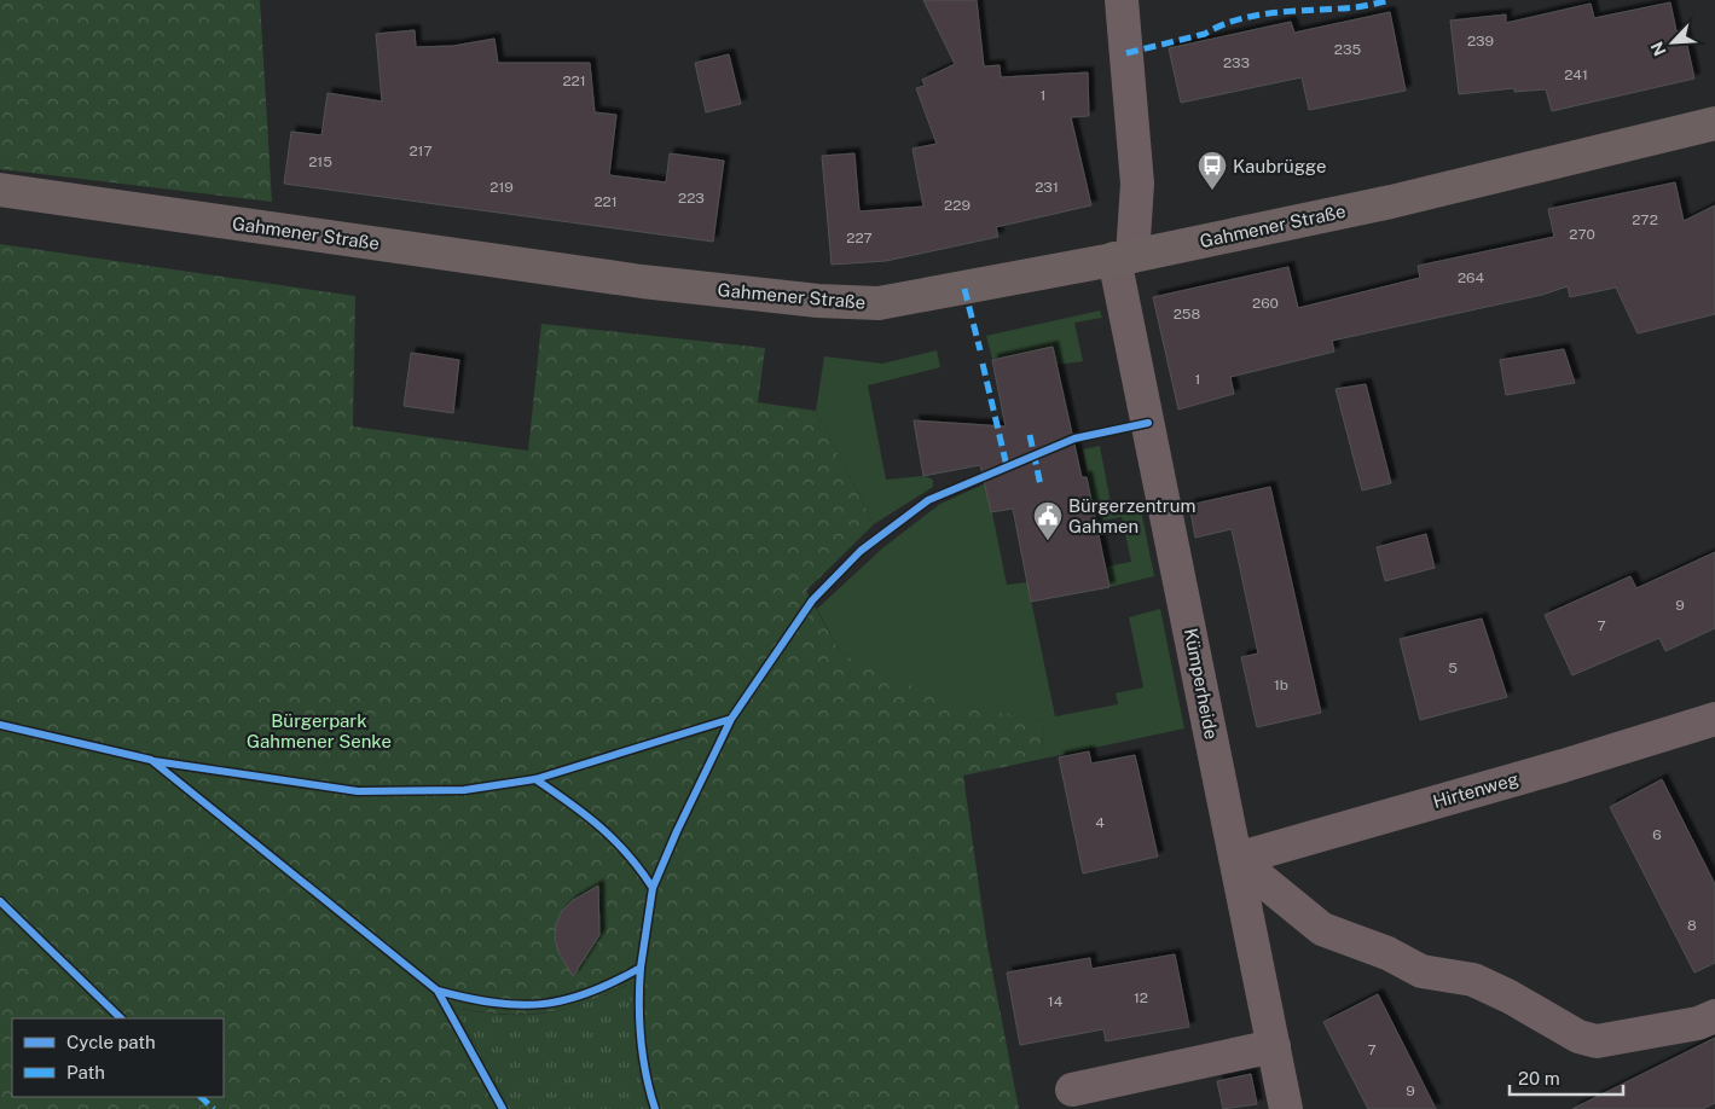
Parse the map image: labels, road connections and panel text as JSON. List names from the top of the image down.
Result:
{
  "streets": {
    "main road": ["Gahmener Straße"],
    "street": ["Kümperheide", "Hirtenweg"]
  },
  "crossings": [
    ["Gahmener Straße", "Kümperheide"],
    ["Kümperheide", "Hirtenweg"]
  ],
  "parks": ["Bürgerpark Gahmener Senke"],
  "places": {
    "bus stop": ["Kaubrügge"],
    "public building": ["Bürgerzentrum Gahmen"]
  },
  "house_numbers": [
    "239",
    "235",
    "233",
    "241",
    "221",
    "1",
    "217",
    "215",
    "219",
    "231",
    "223",
    "221",
    "229",
    "272",
    "270",
    "227",
    "264",
    "260",
    "258",
    "1",
    "9",
    "7",
    "5",
    "1b",
    "4",
    "6",
    "8",
    "12",
    "14",
    "7",
    "9"
  ],
  "legend": ["Cycle path", "Path"],
  "scale_bar": "20 m",
  "north": "bottom left"
}
